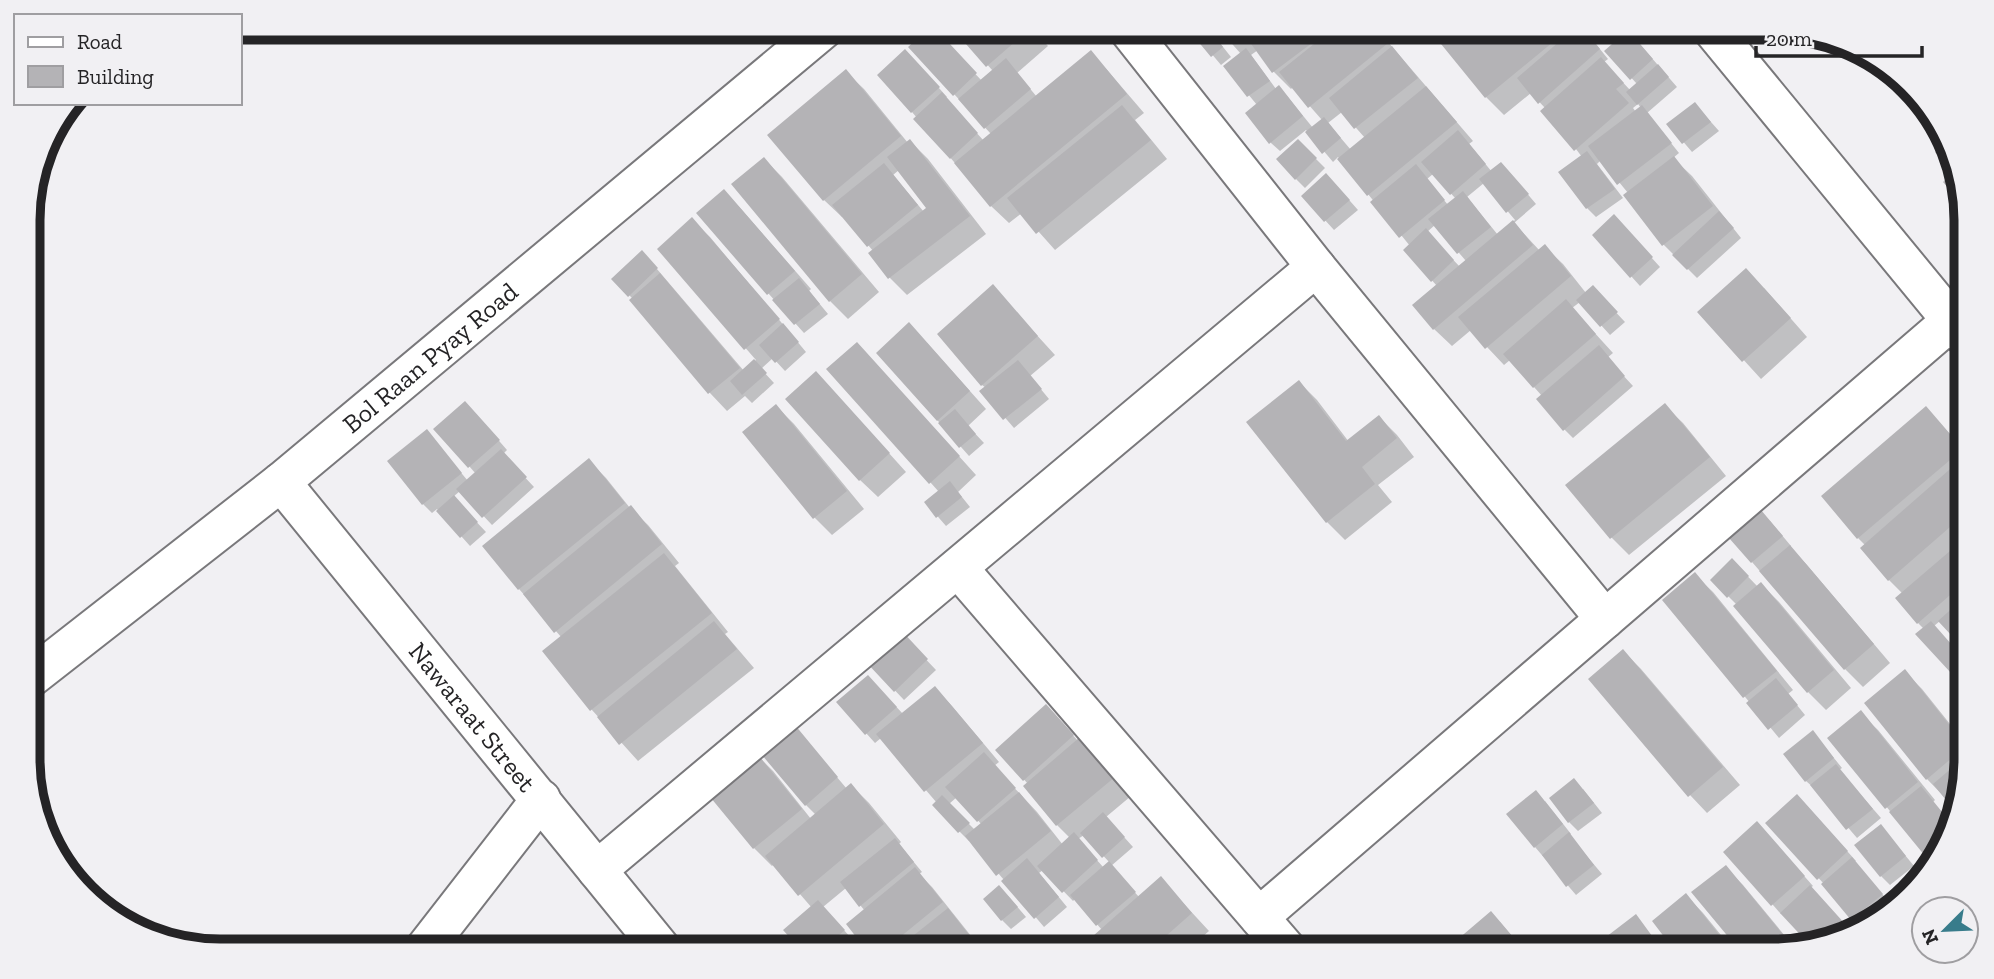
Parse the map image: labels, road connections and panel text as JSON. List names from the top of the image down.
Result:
{
  "streets": {
    "street": ["Bol Raan Pyay Road", "Nawaraat Street"]
  },
  "crossings": [
    ["Bol Raan Pyay Road", "Nawaraat Street"]
  ],
  "legend": ["Road", "Building"],
  "scale_bar": "20 m",
  "north": "bottom left"
}
